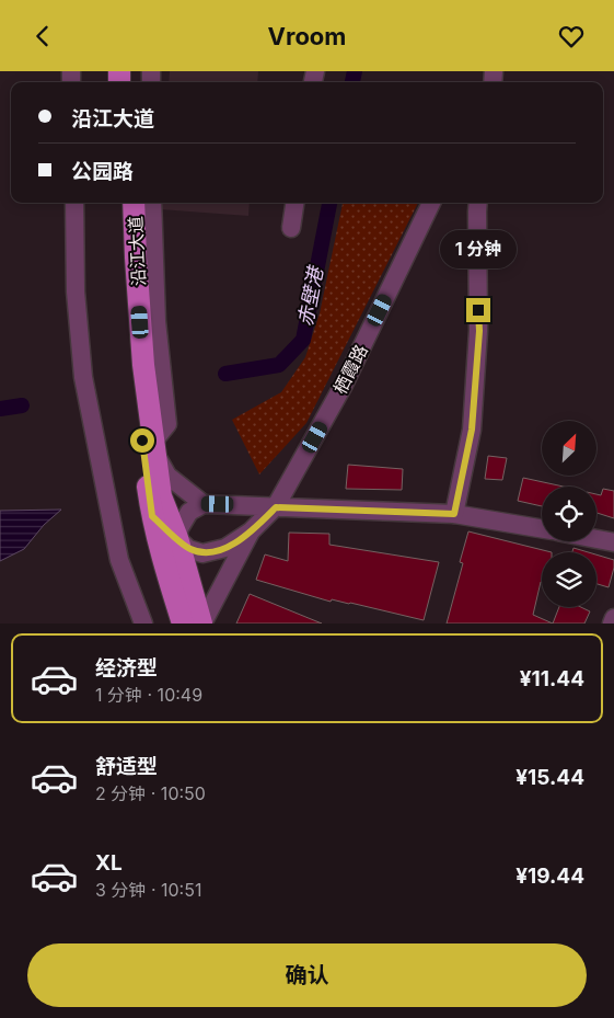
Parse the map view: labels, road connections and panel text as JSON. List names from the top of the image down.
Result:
{
  "streets": {
    "main road": ["沿江大道"],
    "street": ["栖霞路"]
  },
  "water": ["赤壁港"],
  "north": "top right",
  "page": {
    "header": "Vroom",
    "banner": ["沿江大道", "公园路"],
    "bubble": "1 分钟",
    "list": [
      {
        "name": "经济型",
        "note": "1 分钟 · 10:49",
        "value": "¥11.44"
      },
      {
        "name": "舒适型",
        "note": "2 分钟 · 10:50",
        "value": "¥15.44"
      },
      {
        "name": "XL",
        "note": "3 分钟 · 10:51",
        "value": "¥19.44"
      }
    ],
    "buttons": "确认"
  }
}
